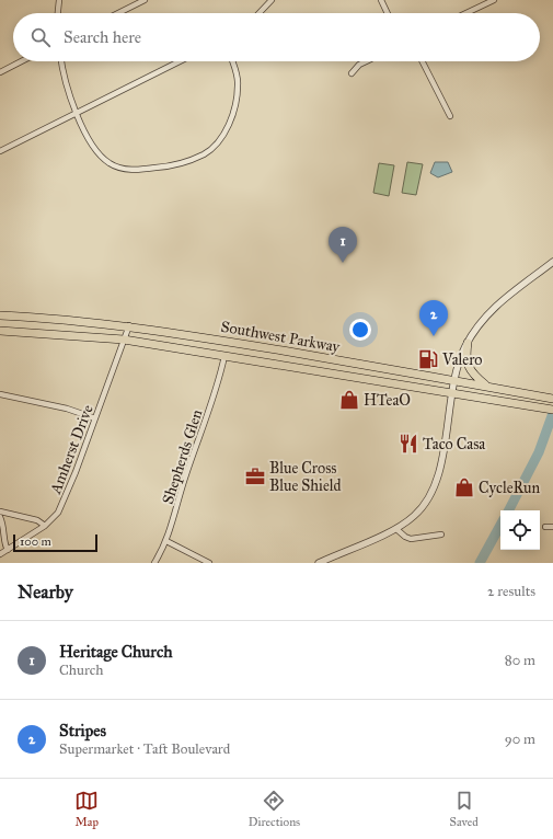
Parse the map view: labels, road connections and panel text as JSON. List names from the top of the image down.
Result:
{
  "streets": {
    "main road": ["Southwest Parkway"],
    "street": ["Amherst Drive", "Shepherds Glen"]
  },
  "crossings": [
    ["Southwest Parkway", "Amherst Drive"],
    ["Southwest Parkway", "Shepherds Glen"]
  ],
  "places": {
    "fuel station": ["Valero"],
    "shop": ["HTeaO", "CycleRun"],
    "restaurant": ["Taco Casa"],
    "office": ["Blue Cross Blue Shield"]
  },
  "scale_bar": "100 m",
  "page": {
    "search": "Search here",
    "pins": ["1", "2"],
    "scale": "100 m",
    "heading": ["Nearby", "2 results"],
    "list": [
      {
        "mark": "1",
        "name": "Heritage Church",
        "note": "Church",
        "value": "80 m"
      },
      {
        "mark": "2",
        "name": "Stripes",
        "note": "Supermarket · Taft Boulevard",
        "value": "90 m"
      }
    ],
    "nav": ["Map", "Directions", "Saved"]
  }
}
